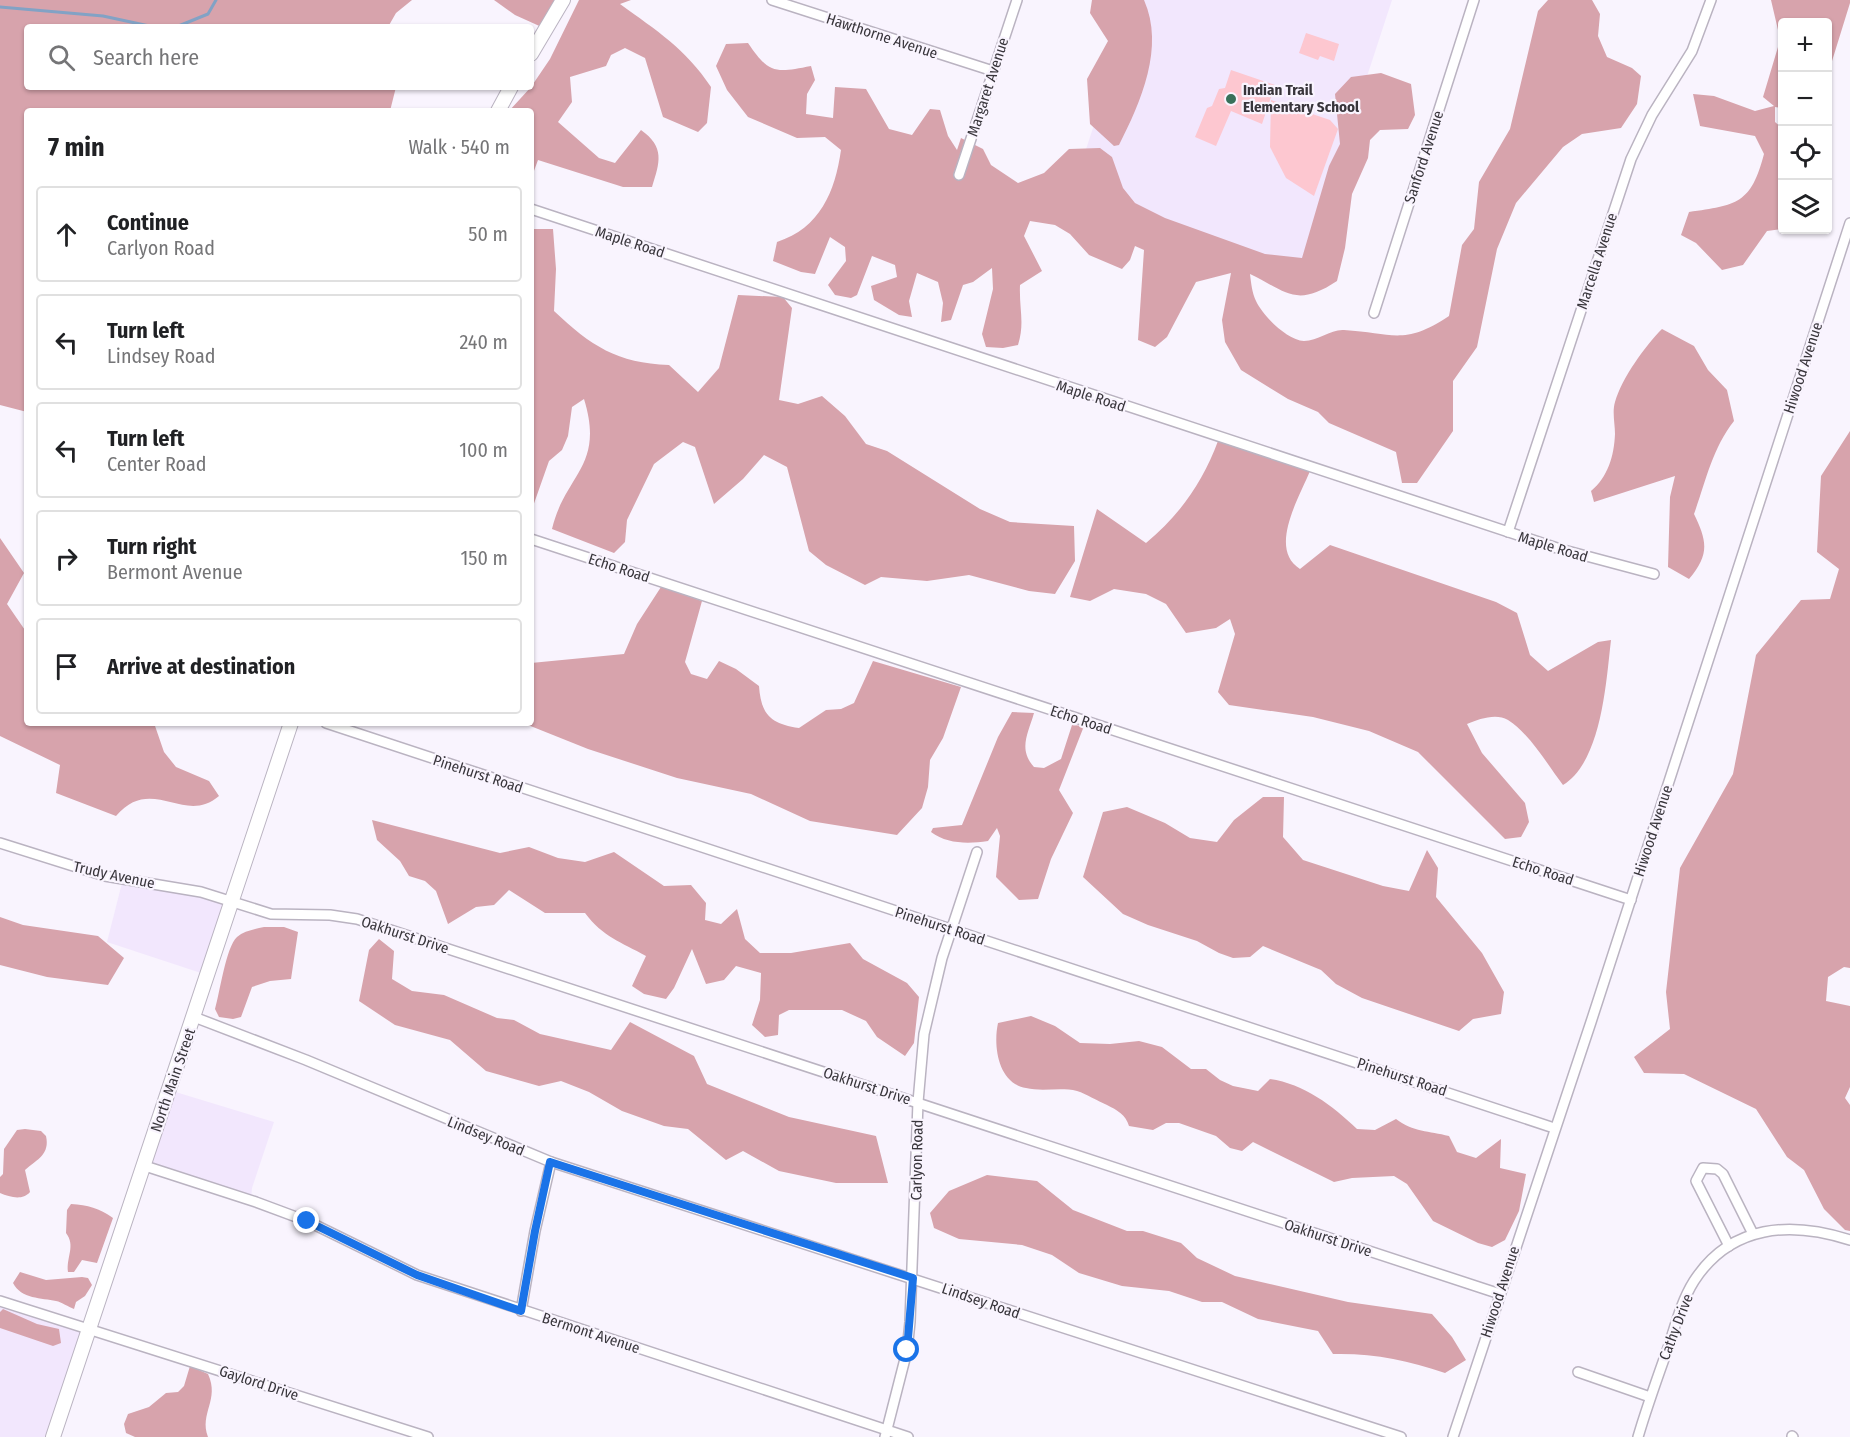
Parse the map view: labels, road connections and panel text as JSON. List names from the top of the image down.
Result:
{
  "streets": {
    "main road": ["North Main Street"],
    "street": [
      "Hawthorne Avenue",
      "Margaret Avenue",
      "Sanford Avenue",
      "Maple Road",
      "Marcella Avenue",
      "Hiwood Avenue",
      "Echo Road",
      "Pinehurst Road",
      "Trudy Avenue",
      "Oakhurst Drive",
      "Lindsey Road",
      "Carlyon Road",
      "Cathy Drive",
      "Bermont Avenue",
      "Gaylord Drive"
    ]
  },
  "crossings": [
    ["Hawthorne Avenue", "Margaret Avenue"],
    ["Maple Road", "Marcella Avenue"],
    ["Hiwood Avenue", "Echo Road"],
    ["Hiwood Avenue", "Pinehurst Road"],
    ["Hiwood Avenue", "Oakhurst Drive"],
    ["Pinehurst Road", "Carlyon Road"],
    ["Trudy Avenue", "Oakhurst Drive"],
    ["Trudy Avenue", "North Main Street"],
    ["Oakhurst Drive", "North Main Street"],
    ["Oakhurst Drive", "Carlyon Road"],
    ["North Main Street", "Lindsey Road"],
    ["North Main Street", "Bermont Avenue"],
    ["North Main Street", "Gaylord Drive"],
    ["Lindsey Road", "Carlyon Road"],
    ["Carlyon Road", "Bermont Avenue"]
  ],
  "places": ["Indian Trail Elementary School"],
  "page": {
    "map_buttons": ["+", "−"],
    "search": "Search here",
    "heading": ["7 min", "Walk · 540 m"],
    "list": [
      ["Continue", "Carlyon Road", "50 m"],
      ["Turn left", "Lindsey Road", "240 m"],
      ["Turn left", "Center Road", "100 m"],
      ["Turn right", "Bermont Avenue", "150 m"],
      "Arrive at destination"
    ]
  }
}
